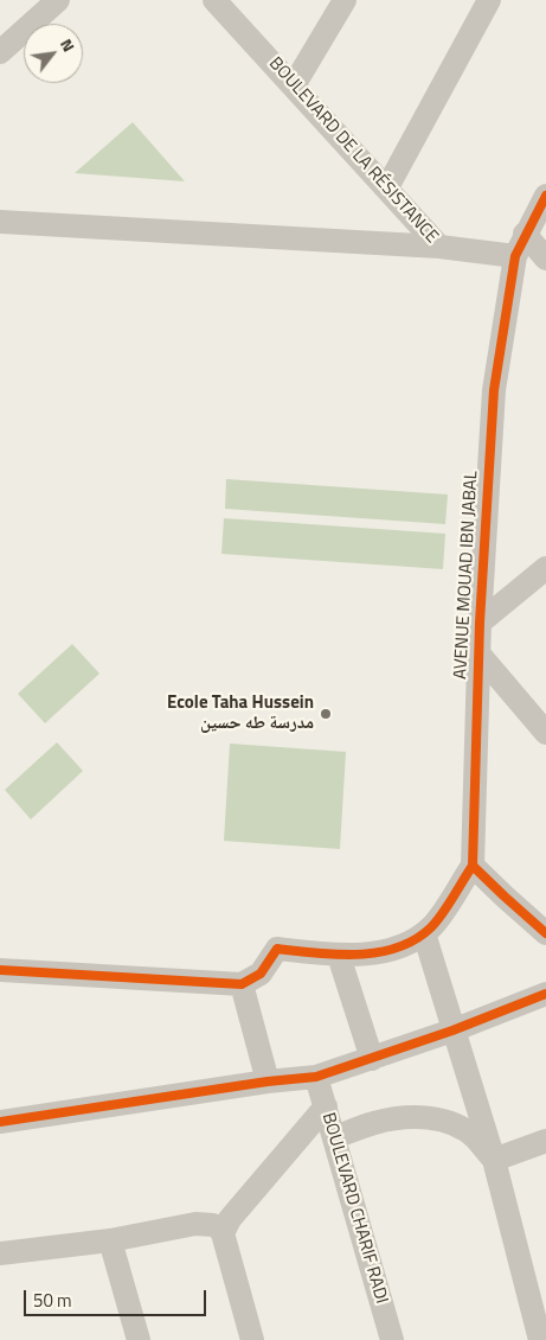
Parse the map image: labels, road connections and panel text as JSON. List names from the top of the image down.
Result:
{
  "streets": {
    "street": ["BOULEVARD DE LA RÉSISTANCE", "AVENUE MOUAD IBN JABAL", "BOULEVARD CHARIF RADI"]
  },
  "crossings": [
    ["BOULEVARD DE LA RÉSISTANCE", "AVENUE MOUAD IBN JABAL"]
  ],
  "places": ["Ecole Taha Hussein مدرسة طه حسين"],
  "scale_bar": "50 m",
  "north": "top right"
}
